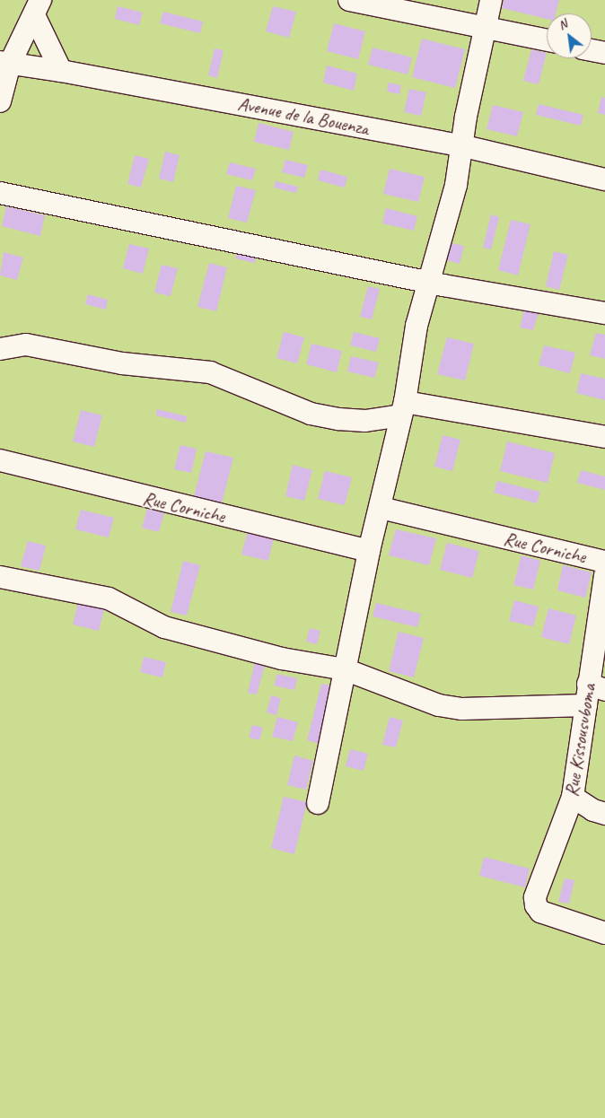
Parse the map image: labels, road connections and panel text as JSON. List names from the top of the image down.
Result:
{
  "streets": {
    "street": ["Avenue de la Bouenza", "Rue Corniche", "Rue Kissousuboma"]
  },
  "north": "top left"
}
